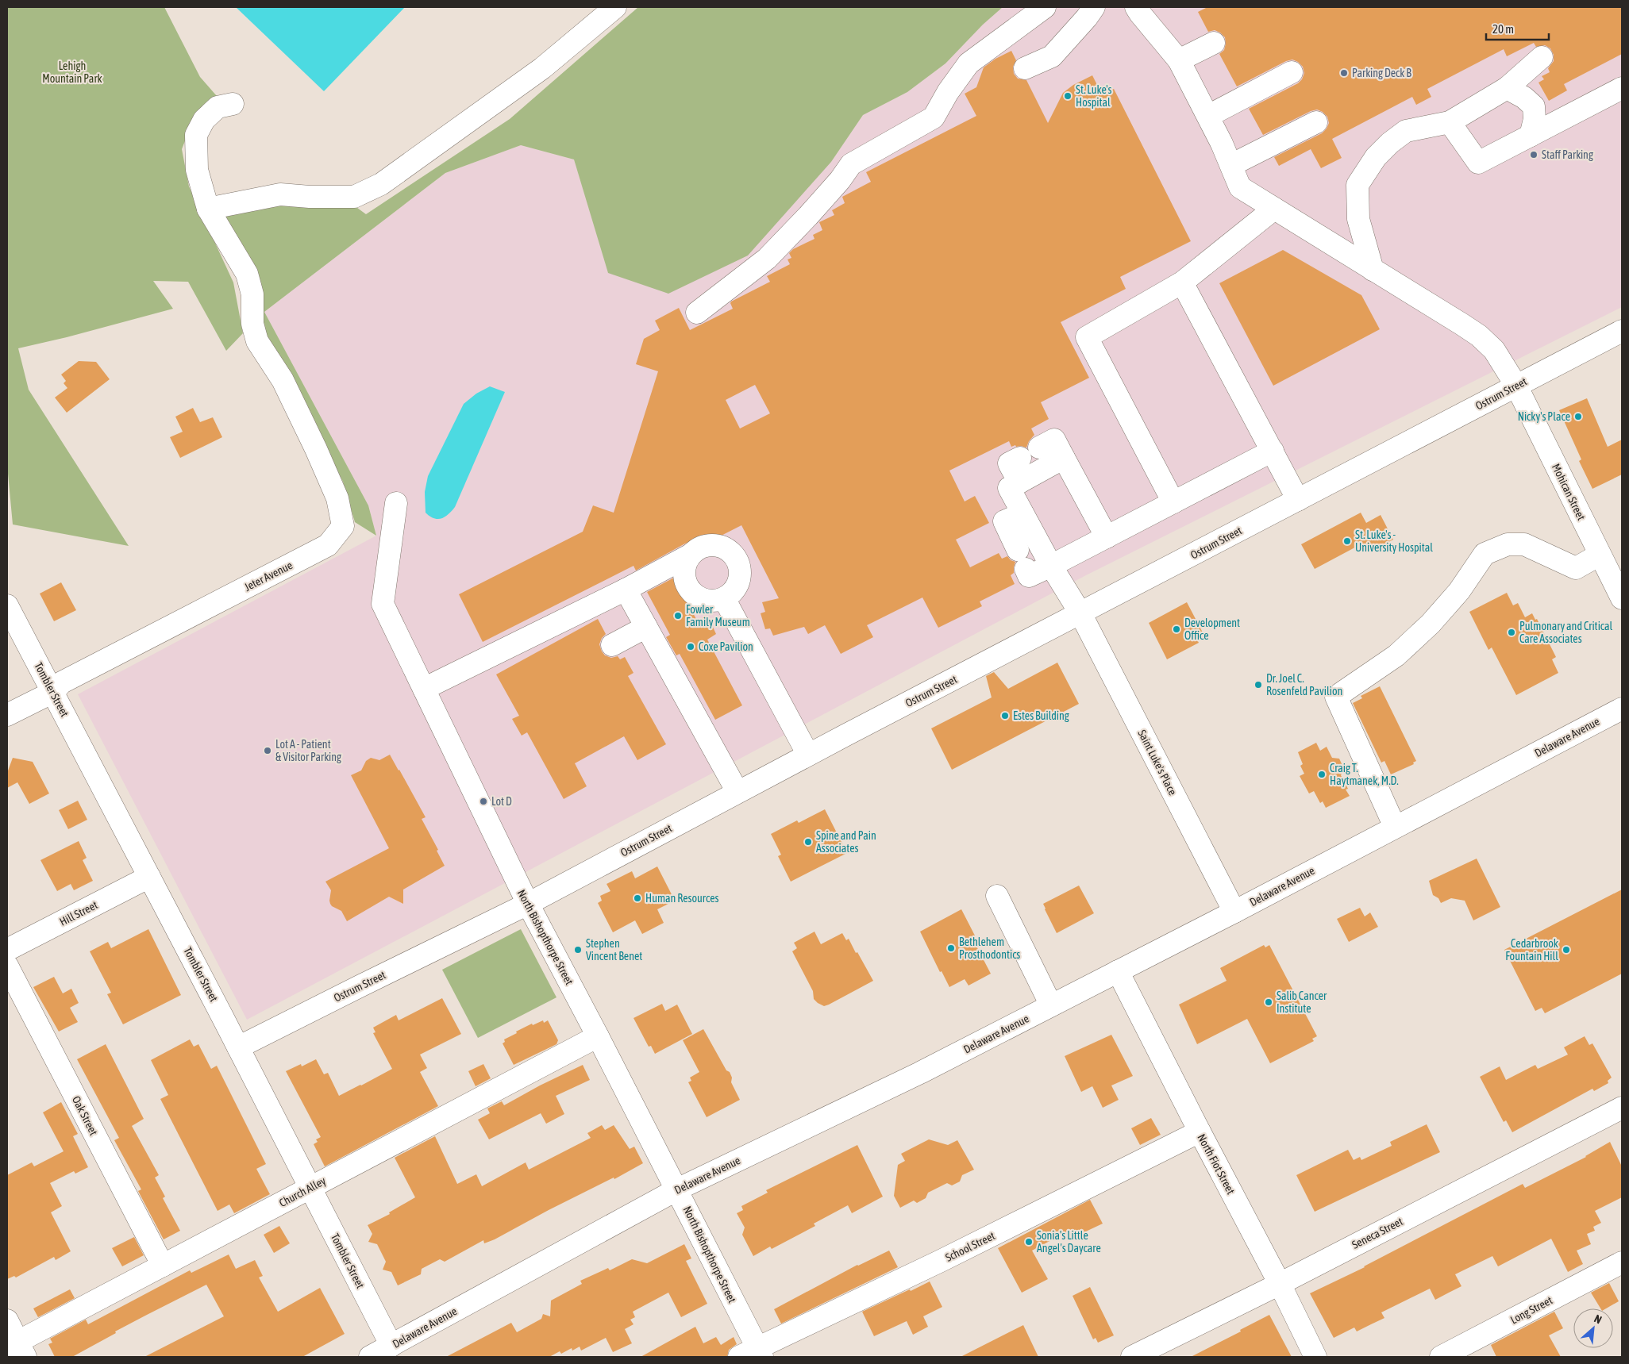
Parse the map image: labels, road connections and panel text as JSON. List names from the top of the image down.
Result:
{
  "streets": {
    "street": [
      "Ostrum Street",
      "Mohican Street",
      "Jeter Avenue",
      "Tombler Street",
      "Delaware Avenue",
      "Saint Luke's Place",
      "Hill Street",
      "North Bishopthorpe Street",
      "Oak Street",
      "North Fiot Street",
      "Church Alley",
      "Seneca Street",
      "School Street",
      "Long Street"
    ]
  },
  "crossings": [
    ["Ostrum Street", "Mohican Street"],
    ["Ostrum Street", "Tombler Street"],
    ["Ostrum Street", "Saint Luke's Place"],
    ["Ostrum Street", "North Bishopthorpe Street"],
    ["Jeter Avenue", "Tombler Street"],
    ["Tombler Street", "Delaware Avenue"],
    ["Tombler Street", "Hill Street"],
    ["Tombler Street", "Church Alley"],
    ["Delaware Avenue", "Saint Luke's Place"],
    ["Delaware Avenue", "North Bishopthorpe Street"],
    ["Delaware Avenue", "North Fiot Street"],
    ["North Bishopthorpe Street", "Church Alley"],
    ["North Bishopthorpe Street", "School Street"],
    ["Oak Street", "Church Alley"],
    ["North Fiot Street", "Seneca Street"],
    ["North Fiot Street", "School Street"]
  ],
  "parks": ["Lehigh Mountain Park"],
  "places": [
    "Parking Deck B",
    "St. Luke's Hospital",
    "Staff Parking",
    "Nicky's Place",
    "St. Luke's - University Hospital",
    "Fowler Family Museum",
    "Development Office",
    "Pulmonary and Critical Care Associates",
    "Coxe Pavilion",
    "Dr. Joel C. Rosenfeld Pavilion",
    "Estes Building",
    "Lot A - Patient & Visitor Parking",
    "Craig T. Haytmanek, M.D.",
    "Lot D",
    "Spine and Pain Associates",
    "Human Resources",
    "Bethlehem Prosthodontics",
    "Stephen Vincent Benet",
    "Cedarbrook Fountain Hill",
    "Salib Cancer Institute",
    "Sonia's Little Angel's Daycare"
  ],
  "scale_bar": "20 m",
  "north": "top right"
}
